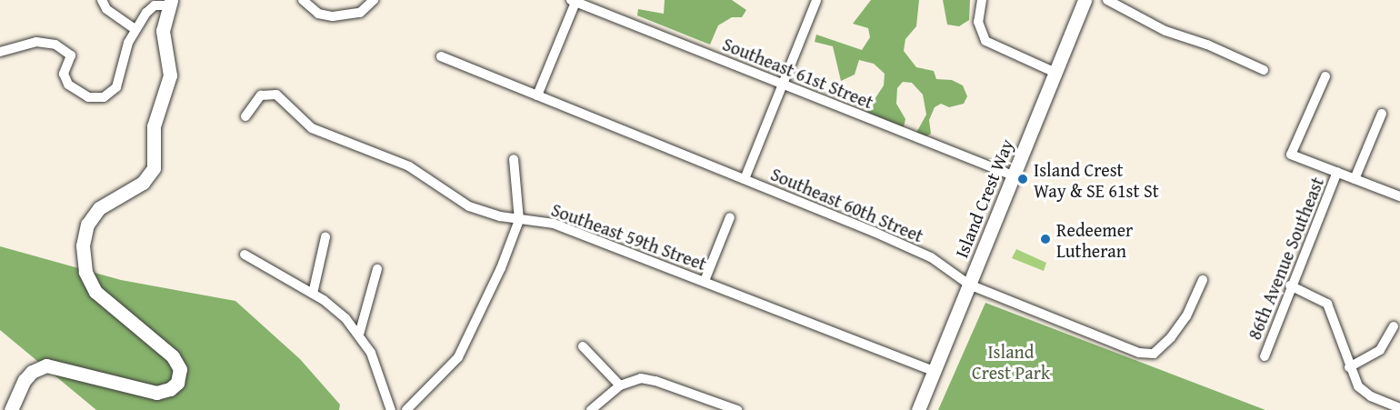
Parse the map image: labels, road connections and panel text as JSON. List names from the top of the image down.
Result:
{
  "streets": {
    "street": [
      "Southeast 61st Street",
      "Island Crest Way",
      "Southeast 60th Street",
      "Southeast 59th Street",
      "86th Avenue Southeast"
    ]
  },
  "crossings": [
    ["Southeast 61st Street", "Island Crest Way"],
    ["Island Crest Way", "Southeast 60th Street"],
    ["Island Crest Way", "Southeast 59th Street"]
  ],
  "parks": ["Island Crest Park"],
  "places": ["Island Crest Way & SE 61st St", "Redeemer Lutheran"]
}
